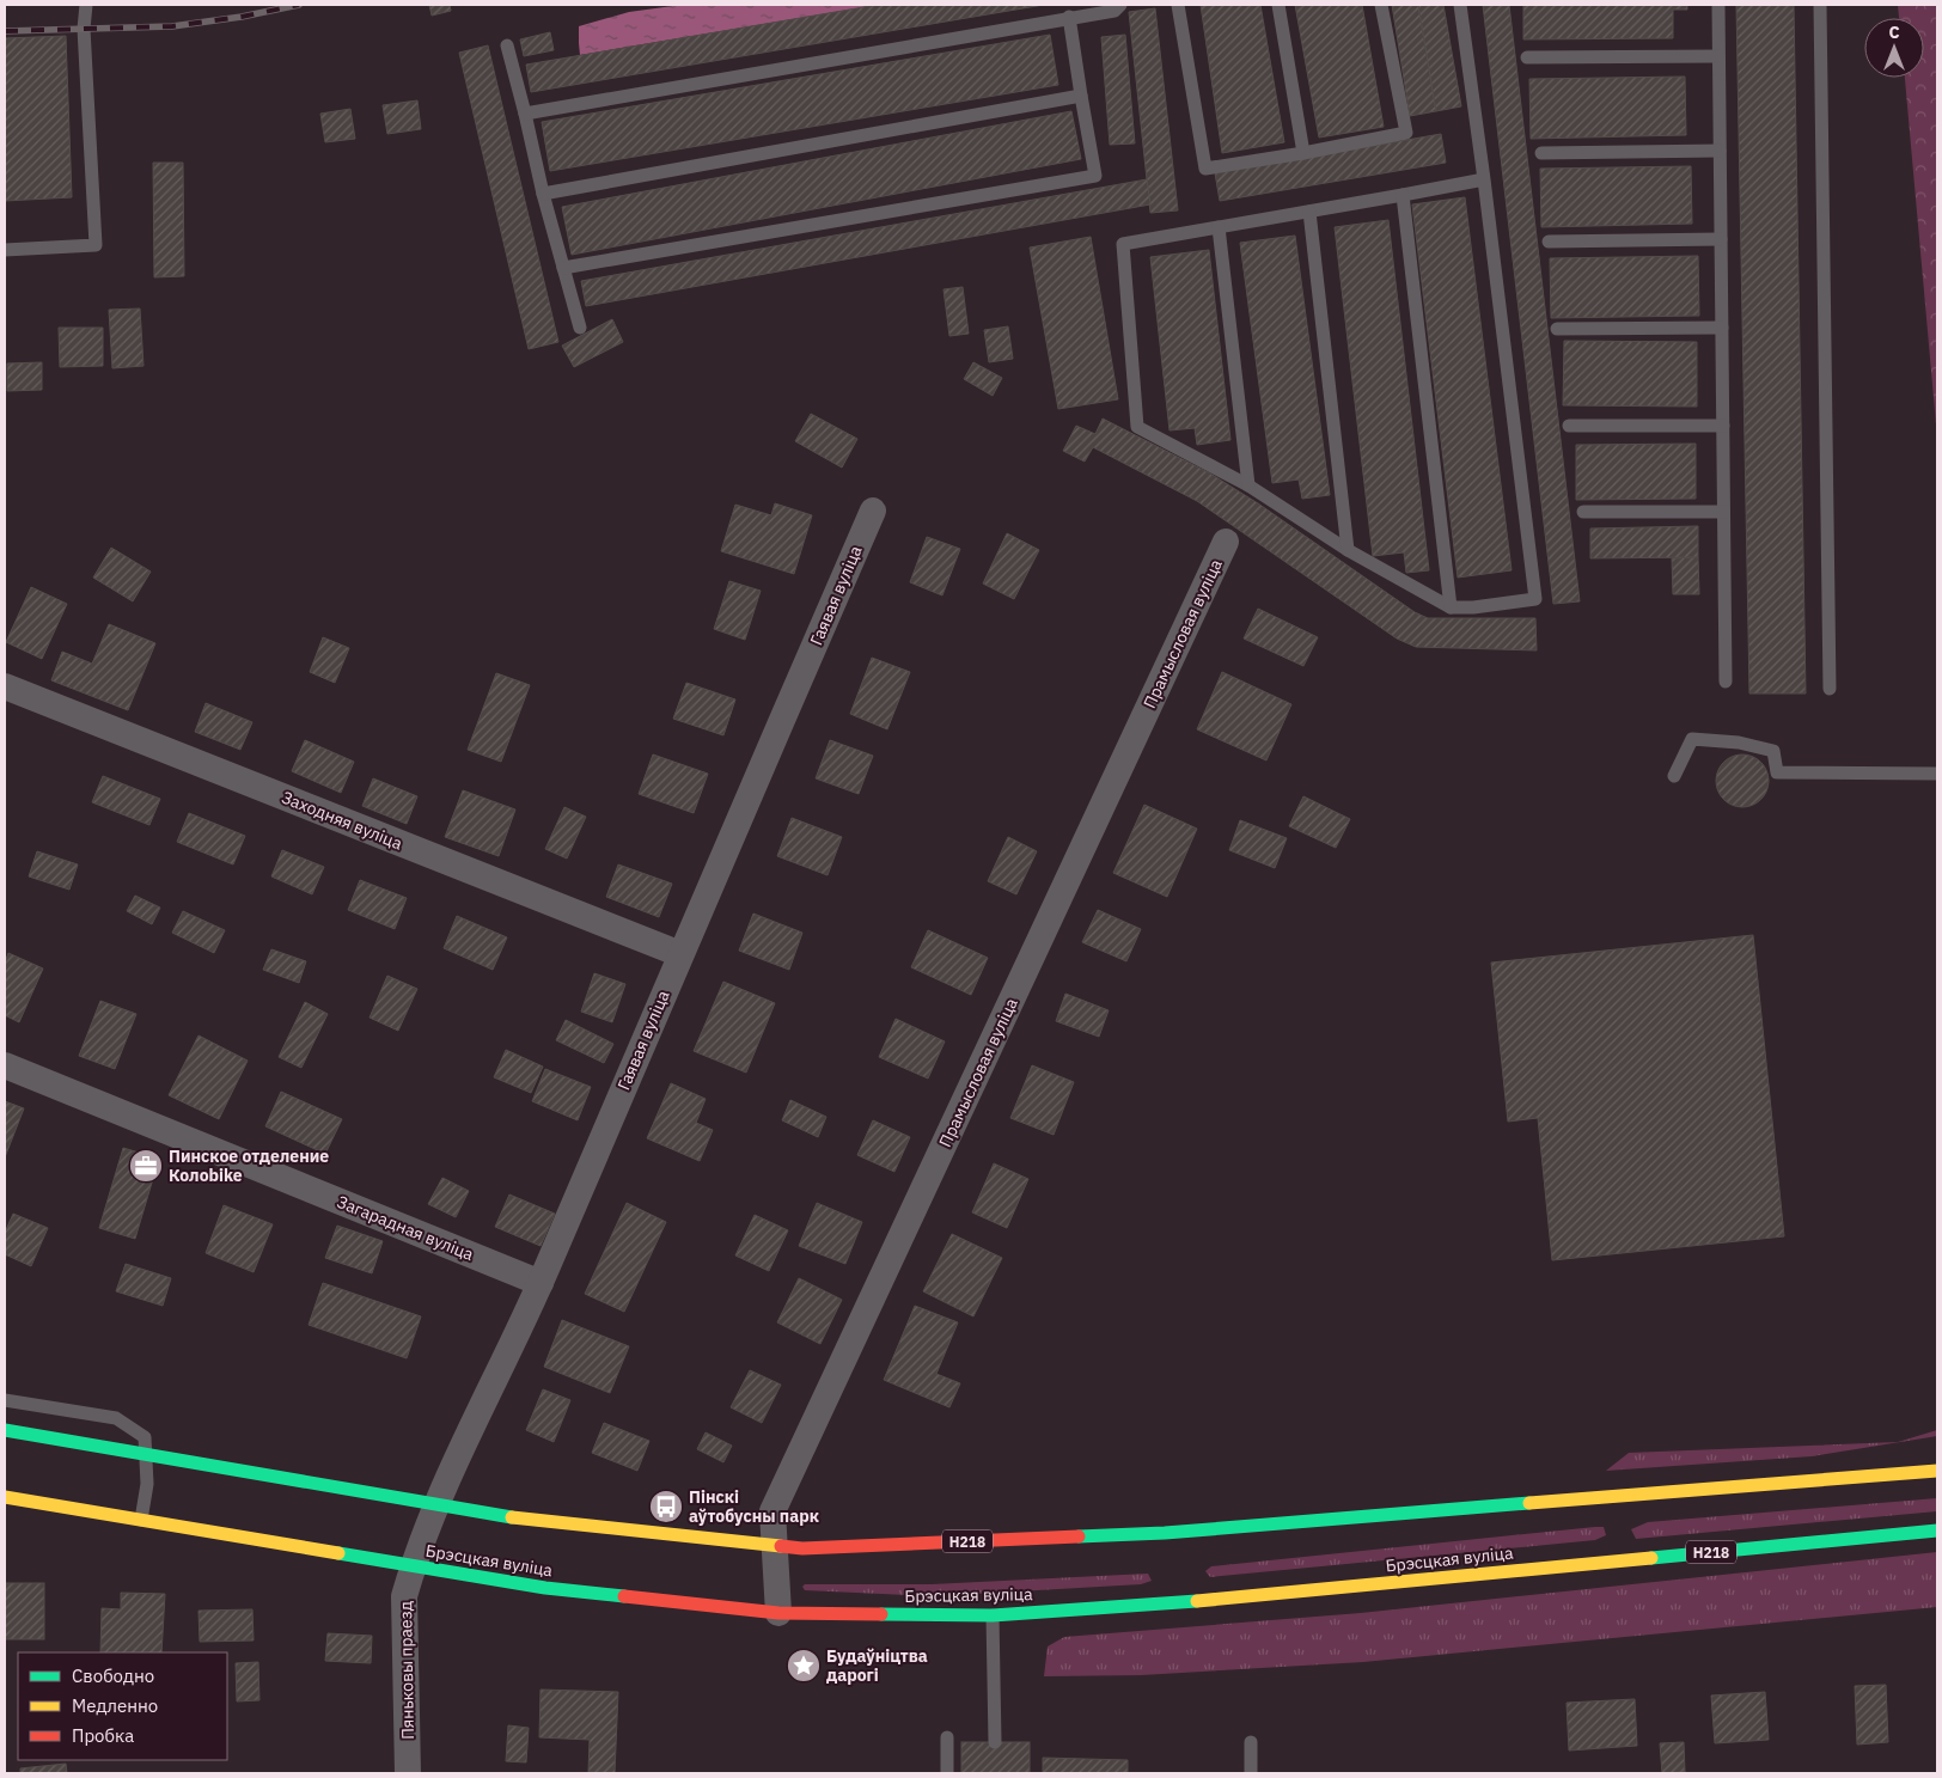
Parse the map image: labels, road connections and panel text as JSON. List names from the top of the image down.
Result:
{
  "streets": {
    "main road": ["Н218", "Брэсцкая вуліца"],
    "street": [
      "Гаявая вуліца",
      "Прамысловая вуліца",
      "Заходняя вуліца",
      "Загарадная вуліца",
      "Пяньковы праезд"
    ]
  },
  "crossings": [
    ["Гаявая вуліца", "Заходняя вуліца"],
    ["Гаявая вуліца", "Загарадная вуліца"],
    ["Гаявая вуліца", "Н218"],
    ["Гаявая вуліца", "Брэсцкая вуліца"],
    ["Гаявая вуліца", "Пяньковы праезд"],
    ["Прамысловая вуліца", "Н218"],
    ["Прамысловая вуліца", "Брэсцкая вуліца"],
    ["Брэсцкая вуліца", "Пяньковы праезд"]
  ],
  "places": {
    "office": ["Пинское отделение Колоbike"],
    "bus stop": ["Пінскі аўтобусны парк"],
    "place": ["Будаўніцтва дарогі"]
  },
  "legend": ["Свободно", "Медленно", "Пробка"],
  "north": "top"
}
